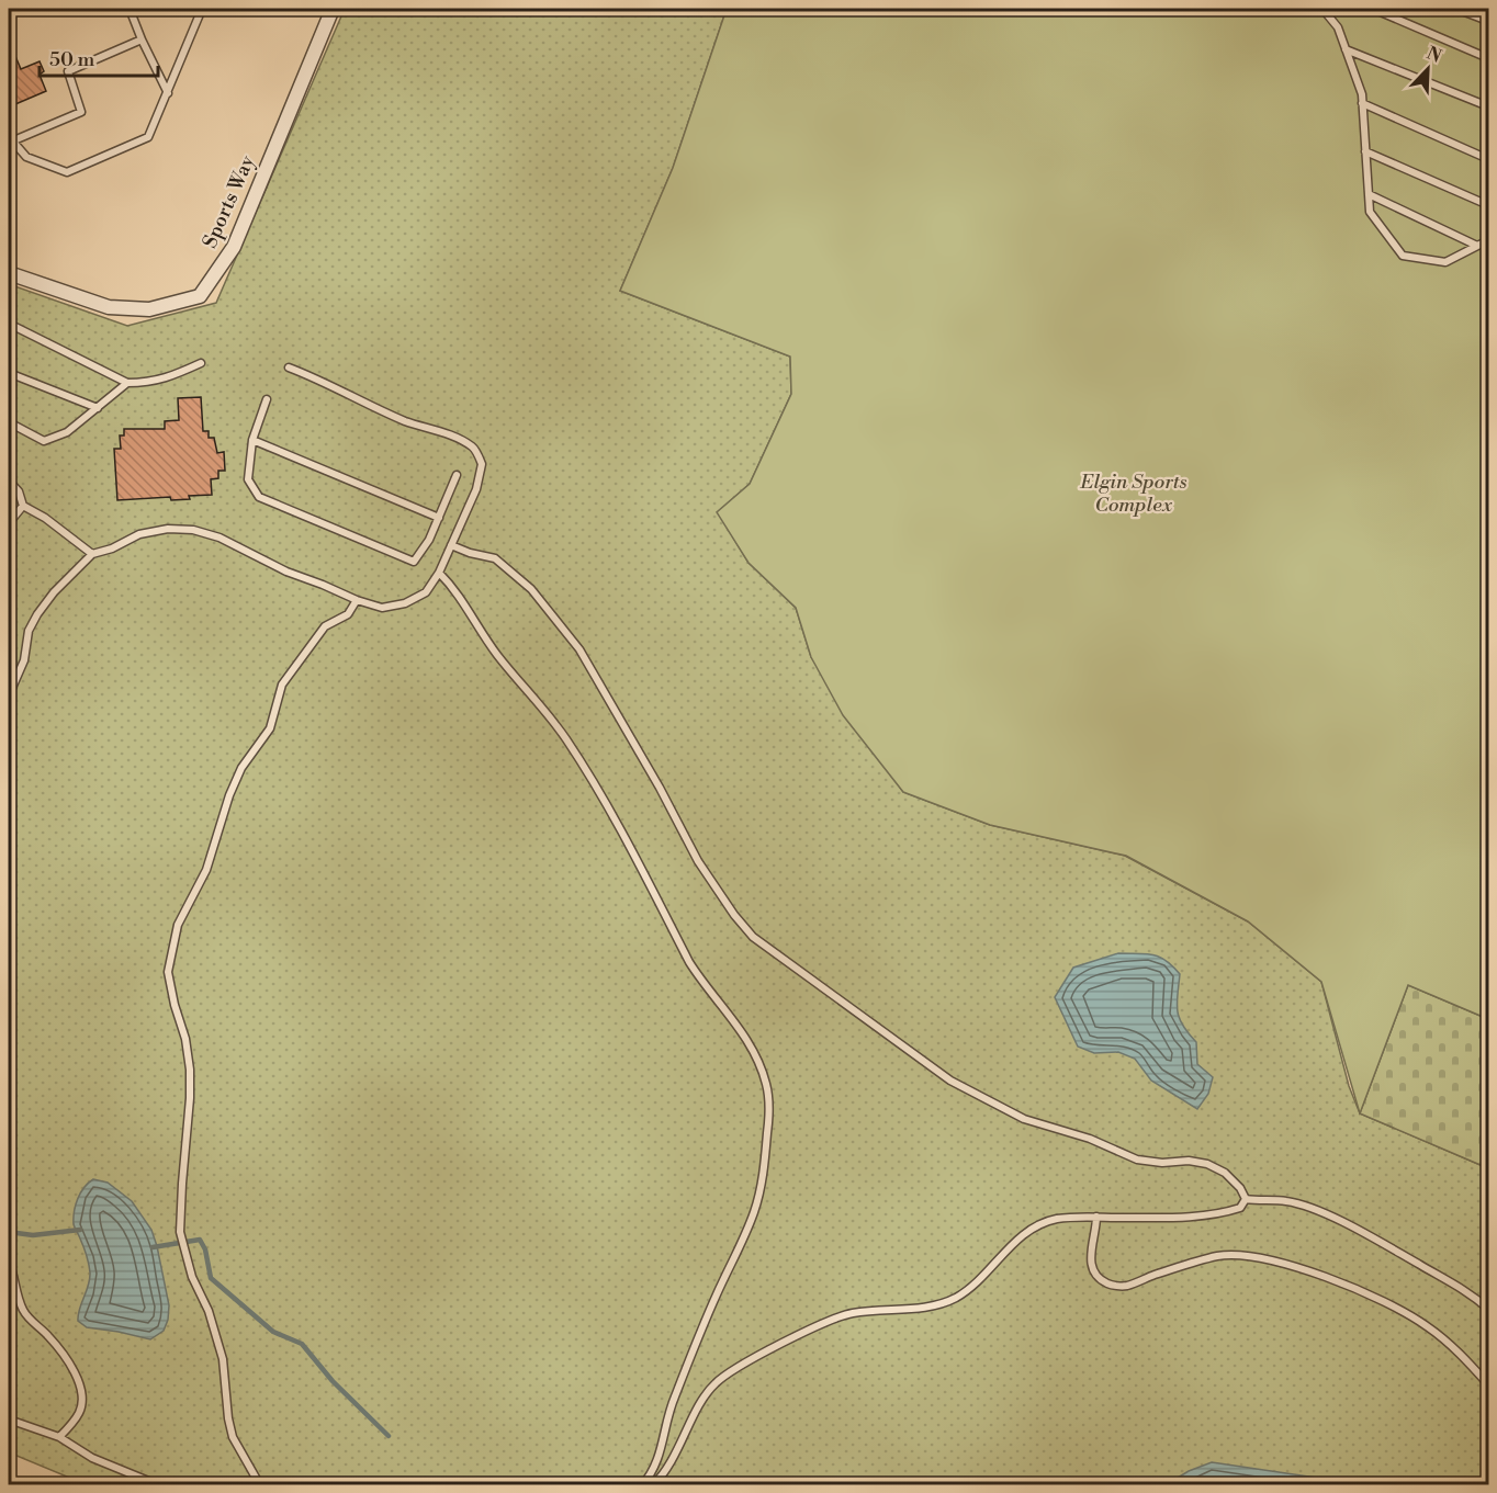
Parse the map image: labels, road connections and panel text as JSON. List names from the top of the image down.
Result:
{
  "streets": {
    "street": ["Sports Way"]
  },
  "parks": ["Elgin Sports Complex"],
  "scale_bar": "50 m",
  "north": "top right"
}
